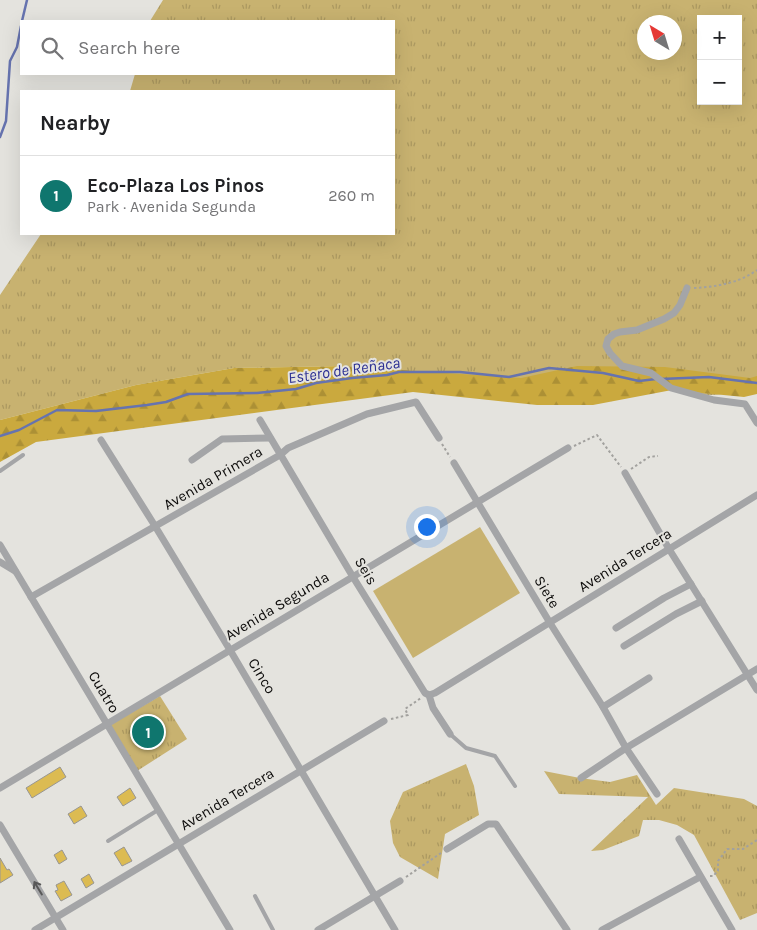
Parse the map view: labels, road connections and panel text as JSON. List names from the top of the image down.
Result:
{
  "streets": {
    "street": [
      "Avenida Primera",
      "Avenida Tercera",
      "Seis",
      "Siete",
      "Avenida Segunda",
      "Cinco",
      "Cuatro"
    ]
  },
  "crossings": [
    ["Avenida Primera", "Seis"],
    ["Avenida Primera", "Cinco"],
    ["Avenida Primera", "Cuatro"],
    ["Avenida Tercera", "Seis"],
    ["Avenida Tercera", "Siete"],
    ["Avenida Tercera", "Cinco"],
    ["Avenida Tercera", "Cuatro"],
    ["Seis", "Avenida Segunda"],
    ["Siete", "Avenida Segunda"],
    ["Avenida Segunda", "Cinco"],
    ["Avenida Segunda", "Cuatro"]
  ],
  "water": ["Estero de Reñaca"],
  "north": "top left",
  "page": {
    "map_buttons": ["+", "−"],
    "search": "Search here",
    "heading": "Nearby",
    "list": [
      {
        "mark": "1",
        "name": "Eco-Plaza Los Pinos",
        "note": "Park · Avenida Segunda",
        "value": "260 m"
      }
    ],
    "pins": "1"
  }
}
